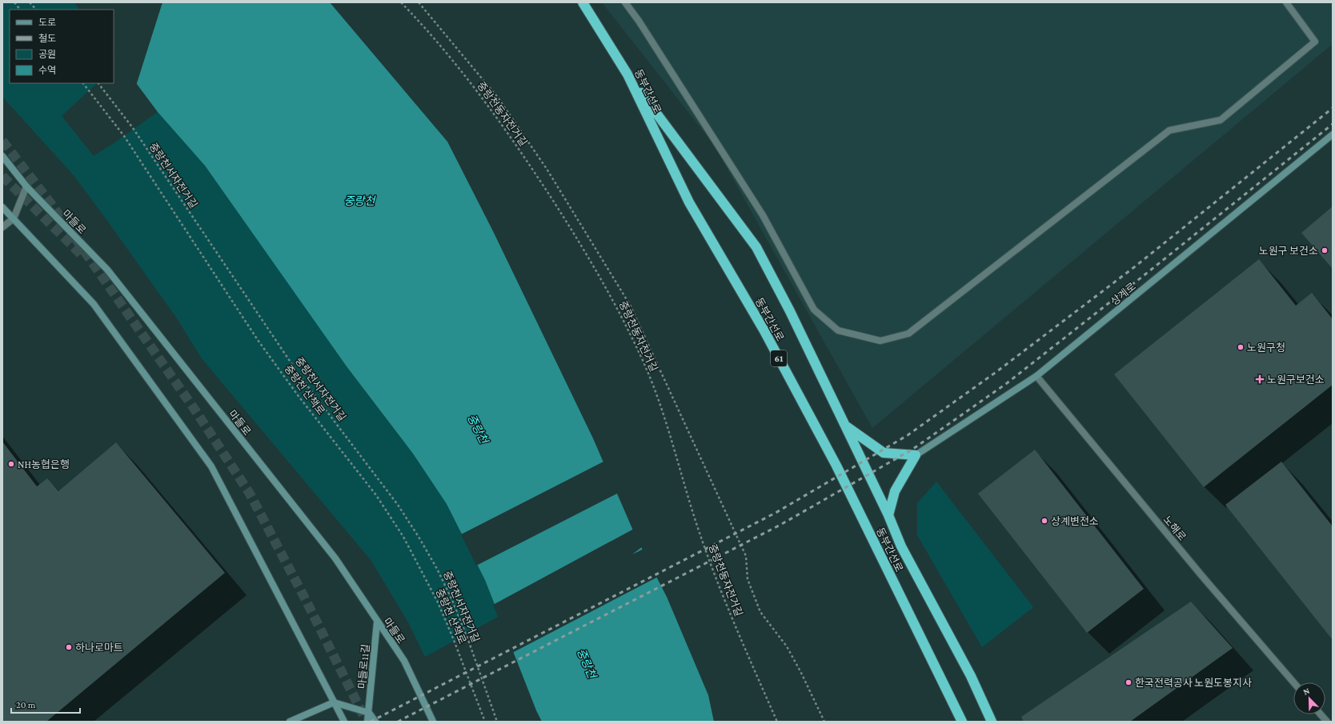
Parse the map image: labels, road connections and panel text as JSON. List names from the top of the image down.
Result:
{
  "streets": {
    "highway": ["동부간선로", "61"],
    "main road": ["마들로", "상계로", "마들로11길"],
    "street": ["노해로"],
    "path": ["중랑천동자전거길", "중랑천서자전거길", "중랑천 산책로"]
  },
  "crossings": [
    ["마들로", "마들로11길"],
    ["상계로", "노해로"]
  ],
  "water": ["중랑천"],
  "places": {
    "other": [
      "노원구 보건소",
      "노원구청",
      "NH농협은행",
      "상계변전소",
      "하나로마트",
      "한국전력공사 노원도봉지사"
    ],
    "health": ["노원구보건소"]
  },
  "legend": [
    "도로",
    "철도",
    "공원",
    "수역"
  ],
  "scale_bar": "20 m",
  "north": "top left"
}
